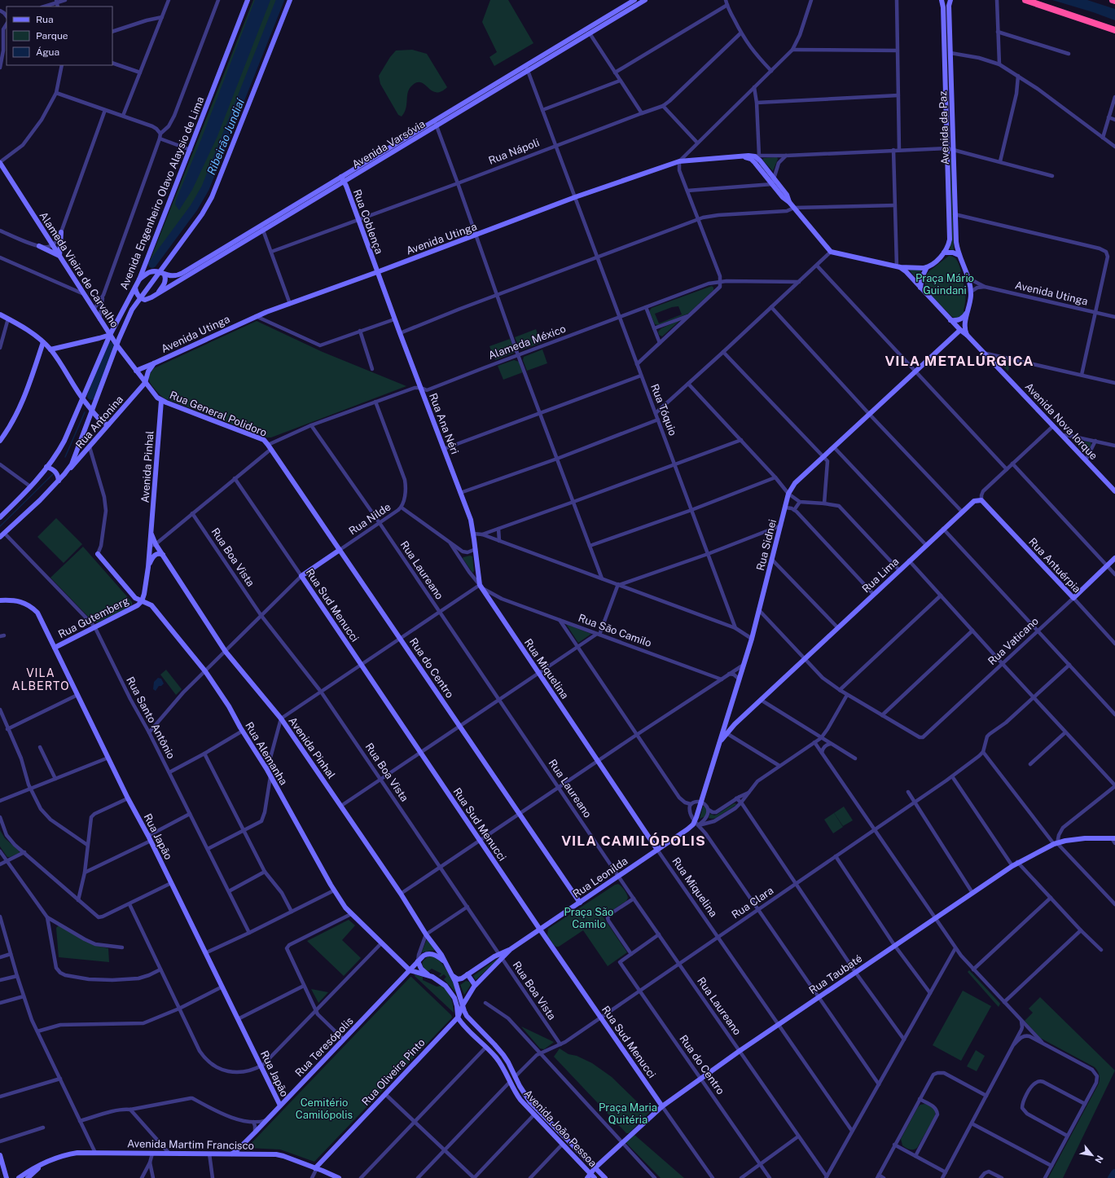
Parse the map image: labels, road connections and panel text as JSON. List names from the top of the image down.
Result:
{
  "streets": {
    "main road": [
      "Avenida da Paz",
      "Avenida Varsóvia",
      "Avenida Engenheiro Olavo Alaysio de Lima",
      "Rua Coblença",
      "Avenida Utinga",
      "Alameda Vieira de Carvalho",
      "Rua General Polidoro",
      "Avenida Nova Iorque",
      "Rua Antonina",
      "Rua Ana Néri",
      "Avenida Pinhal",
      "Rua Nilde",
      "Rua Sidnei",
      "Rua Antuérpia",
      "Rua Lima",
      "Rua Sud Menucci",
      "Rua Gutemberg",
      "Rua Vaticano",
      "Rua do Centro",
      "Rua Miquelina",
      "Rua Alemanha",
      "Rua Japão",
      "Rua Leonilda",
      "Rua Taubaté",
      "Rua Teresópolis",
      "Rua Oliveira Pinto",
      "Avenida João Pessoa",
      "Avenida Martim Francisco"
    ],
    "street": [
      "Rua Nápoli",
      "Alameda México",
      "Rua Tóquio",
      "Rua Boa Vista",
      "Rua Laureano",
      "Rua São Camilo",
      "Rua Santo Antônio",
      "Rua Clara"
    ]
  },
  "crossings": [
    ["Avenida da Paz", "Avenida Utinga"],
    ["Avenida Varsóvia", "Avenida Engenheiro Olavo Alaysio de Lima"],
    ["Avenida Varsóvia", "Rua Coblença"],
    ["Avenida Varsóvia", "Rua Tóquio"],
    ["Rua Nápoli", "Rua Coblença"],
    ["Rua Nápoli", "Rua Tóquio"],
    ["Avenida Engenheiro Olavo Alaysio de Lima", "Alameda Vieira de Carvalho"],
    ["Avenida Engenheiro Olavo Alaysio de Lima", "Rua Antonina"],
    ["Avenida Engenheiro Olavo Alaysio de Lima", "Rua Santo Antônio"],
    ["Rua Coblença", "Avenida Utinga"],
    ["Rua Coblença", "Rua Ana Néri"],
    ["Avenida Utinga", "Alameda Vieira de Carvalho"],
    ["Avenida Utinga", "Rua Tóquio"],
    ["Avenida Utinga", "Rua Antonina"],
    ["Avenida Utinga", "Rua Ana Néri"],
    ["Alameda Vieira de Carvalho", "Rua General Polidoro"],
    ["Alameda Vieira de Carvalho", "Rua Antonina"],
    ["Alameda Vieira de Carvalho", "Avenida Pinhal"],
    ["Alameda México", "Rua Tóquio"],
    ["Alameda México", "Rua General Polidoro"],
    ["Alameda México", "Rua Ana Néri"],
    ["Alameda México", "Avenida Pinhal"],
    ["Alameda México", "Rua Nilde"],
    ["Alameda México", "Rua Boa Vista"],
    ["Alameda México", "Rua Laureano"],
    ["Alameda México", "Rua Sud Menucci"],
    ["Alameda México", "Rua Gutemberg"],
    ["Alameda México", "Rua do Centro"],
    ["Rua General Polidoro", "Avenida Pinhal"],
    ["Rua General Polidoro", "Rua do Centro"],
    ["Avenida Nova Iorque", "Rua Sidnei"],
    ["Rua Ana Néri", "Rua São Camilo"],
    ["Rua Ana Néri", "Rua Miquelina"],
    ["Avenida Pinhal", "Rua Nilde"],
    ["Avenida Pinhal", "Rua Gutemberg"],
    ["Avenida Pinhal", "Rua Leonilda"],
    ["Avenida Pinhal", "Avenida João Pessoa"],
    ["Rua Nilde", "Rua Boa Vista"],
    ["Rua Nilde", "Rua Laureano"],
    ["Rua Nilde", "Rua Sud Menucci"],
    ["Rua Nilde", "Rua São Camilo"],
    ["Rua Nilde", "Rua do Centro"],
    ["Rua Nilde", "Rua Santo Antônio"],
    ["Rua Nilde", "Rua Alemanha"],
    ["Rua Sidnei", "Rua Lima"],
    ["Rua Sidnei", "Rua Leonilda"],
    ["Rua Boa Vista", "Rua Leonilda"],
    ["Rua Boa Vista", "Rua Clara"],
    ["Rua Antuérpia", "Rua Lima"],
    ["Rua Antuérpia", "Rua Vaticano"],
    ["Rua Laureano", "Rua Leonilda"],
    ["Rua Laureano", "Rua Clara"],
    ["Rua Laureano", "Rua Taubaté"],
    ["Rua Sud Menucci", "Rua Leonilda"],
    ["Rua Sud Menucci", "Rua Clara"],
    ["Rua Sud Menucci", "Rua Taubaté"],
    ["Rua Gutemberg", "Rua Santo Antônio"],
    ["Rua Gutemberg", "Rua Alemanha"],
    ["Rua Gutemberg", "Rua Japão"],
    ["Rua São Camilo", "Rua Miquelina"],
    ["Rua do Centro", "Rua Leonilda"],
    ["Rua do Centro", "Rua Clara"],
    ["Rua do Centro", "Rua Taubaté"],
    ["Rua Miquelina", "Rua Leonilda"],
    ["Rua Miquelina", "Rua Clara"],
    ["Rua Miquelina", "Rua Taubaté"],
    ["Rua Alemanha", "Rua Teresópolis"],
    ["Rua Japão", "Rua Teresópolis"],
    ["Rua Leonilda", "Avenida João Pessoa"],
    ["Rua Clara", "Avenida João Pessoa"],
    ["Rua Taubaté", "Avenida João Pessoa"],
    ["Rua Teresópolis", "Avenida Martim Francisco"],
    ["Rua Oliveira Pinto", "Avenida João Pessoa"],
    ["Rua Oliveira Pinto", "Avenida Martim Francisco"]
  ],
  "districts": ["VILA METALÚRGICA", "VILA ALBERTO", "VILA CAMILÓPOLIS"],
  "water": ["Ribeirão Jundiaí"],
  "parks": [
    "Praça Mário Guindani",
    "Praça São Camilo",
    "Cemitério Camilópolis",
    "Praça Maria Quitéria"
  ],
  "legend": ["Rua", "Parque", "Água"],
  "north": "bottom right"
}
